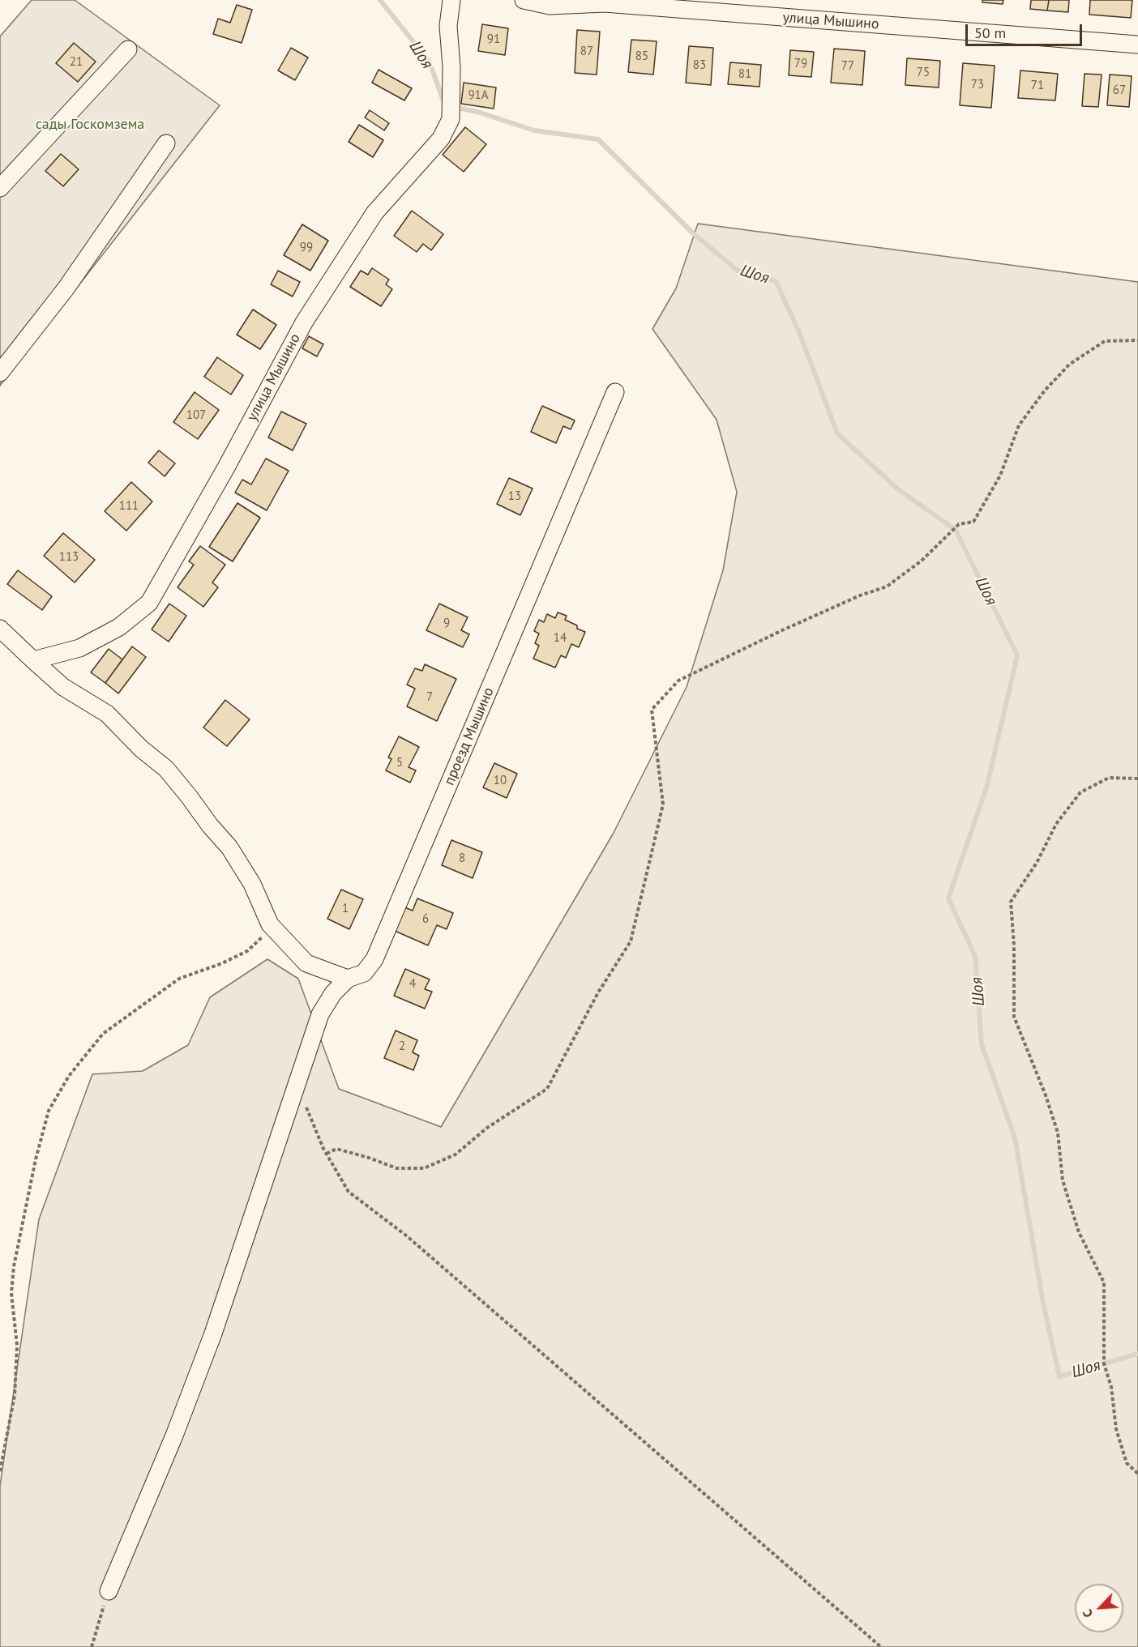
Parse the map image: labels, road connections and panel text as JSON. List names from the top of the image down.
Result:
{
  "streets": {
    "street": ["улица Мышино", "проезд Мышино"]
  },
  "water": ["Шоя"],
  "parks": ["сады Госкомзема"],
  "house_numbers": [
    "91",
    "87",
    "85",
    "21",
    "79",
    "83",
    "77",
    "75",
    "81",
    "73",
    "71",
    "67",
    "91А",
    "99",
    "107",
    "13",
    "111",
    "113",
    "9",
    "14",
    "7",
    "5",
    "10",
    "8",
    "1",
    "6",
    "4",
    "2"
  ],
  "scale_bar": "50 m",
  "north": "bottom left"
}
